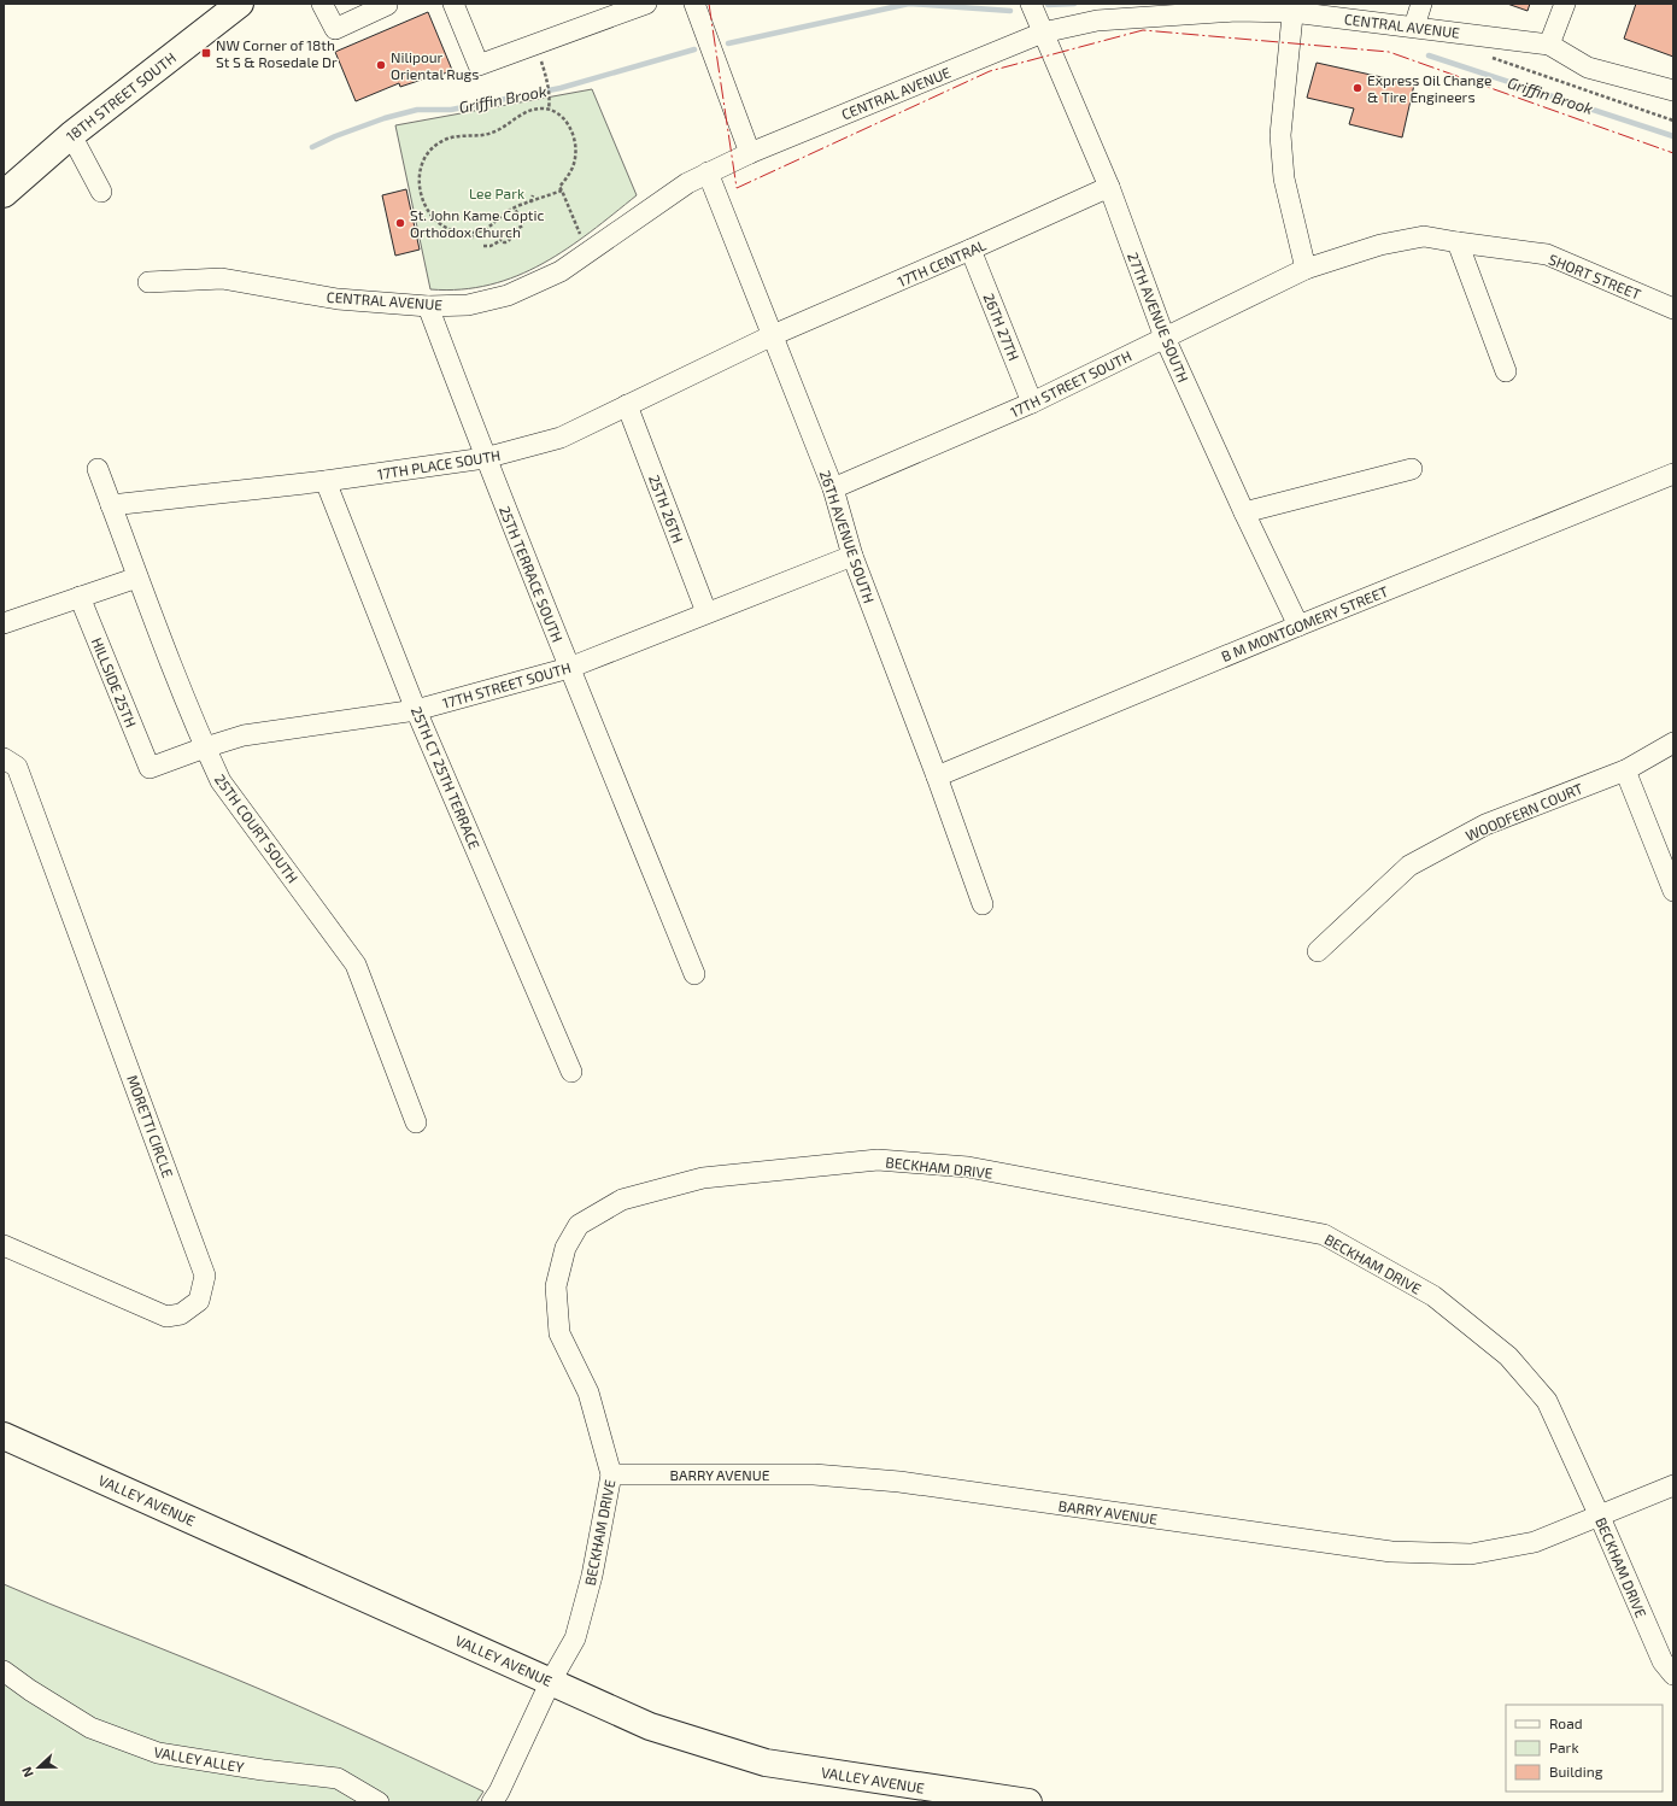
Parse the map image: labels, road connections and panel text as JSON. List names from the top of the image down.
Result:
{
  "streets": {
    "main road": ["18TH STREET SOUTH", "VALLEY AVENUE"],
    "street": [
      "CENTRAL AVENUE",
      "17TH CENTRAL",
      "SHORT STREET",
      "27TH AVENUE SOUTH",
      "26TH 27TH",
      "17TH STREET SOUTH",
      "17TH PLACE SOUTH",
      "25TH 26TH",
      "26TH AVENUE SOUTH",
      "25TH TERRACE SOUTH",
      "B M MONTGOMERY STREET",
      "HILLSIDE 25TH",
      "25TH CT 25TH TERRACE",
      "WOODFERN COURT",
      "25TH COURT SOUTH",
      "MORETTI CIRCLE",
      "BECKHAM DRIVE",
      "BARRY AVENUE",
      "VALLEY ALLEY"
    ]
  },
  "crossings": [
    ["CENTRAL AVENUE", "27TH AVENUE SOUTH"],
    ["CENTRAL AVENUE", "26TH AVENUE SOUTH"],
    ["CENTRAL AVENUE", "25TH TERRACE SOUTH"],
    ["17TH CENTRAL", "27TH AVENUE SOUTH"],
    ["17TH CENTRAL", "26TH 27TH"],
    ["17TH CENTRAL", "17TH PLACE SOUTH"],
    ["17TH CENTRAL", "26TH AVENUE SOUTH"],
    ["SHORT STREET", "17TH STREET SOUTH"],
    ["27TH AVENUE SOUTH", "17TH STREET SOUTH"],
    ["27TH AVENUE SOUTH", "B M MONTGOMERY STREET"],
    ["26TH 27TH", "17TH STREET SOUTH"],
    ["17TH STREET SOUTH", "25TH 26TH"],
    ["17TH STREET SOUTH", "26TH AVENUE SOUTH"],
    ["17TH STREET SOUTH", "25TH TERRACE SOUTH"],
    ["17TH STREET SOUTH", "HILLSIDE 25TH"],
    ["17TH STREET SOUTH", "25TH CT 25TH TERRACE"],
    ["17TH STREET SOUTH", "25TH COURT SOUTH"],
    ["17TH PLACE SOUTH", "25TH 26TH"],
    ["17TH PLACE SOUTH", "26TH AVENUE SOUTH"],
    ["17TH PLACE SOUTH", "25TH TERRACE SOUTH"],
    ["17TH PLACE SOUTH", "25TH CT 25TH TERRACE"],
    ["17TH PLACE SOUTH", "25TH COURT SOUTH"],
    ["26TH AVENUE SOUTH", "B M MONTGOMERY STREET"],
    ["BECKHAM DRIVE", "BARRY AVENUE"],
    ["BECKHAM DRIVE", "VALLEY AVENUE"]
  ],
  "water": ["Griffin Brook"],
  "parks": ["Lee Park"],
  "places": {
    "transit": ["NW Corner of 18th St S & Rosedale Dr"],
    "other": ["Nilipour Oriental Rugs", "Express Oil Change & Tire Engineers", "St. John Kame Coptic Orthodox Church"]
  },
  "legend": ["Road", "Park", "Building"],
  "north": "left"
}
